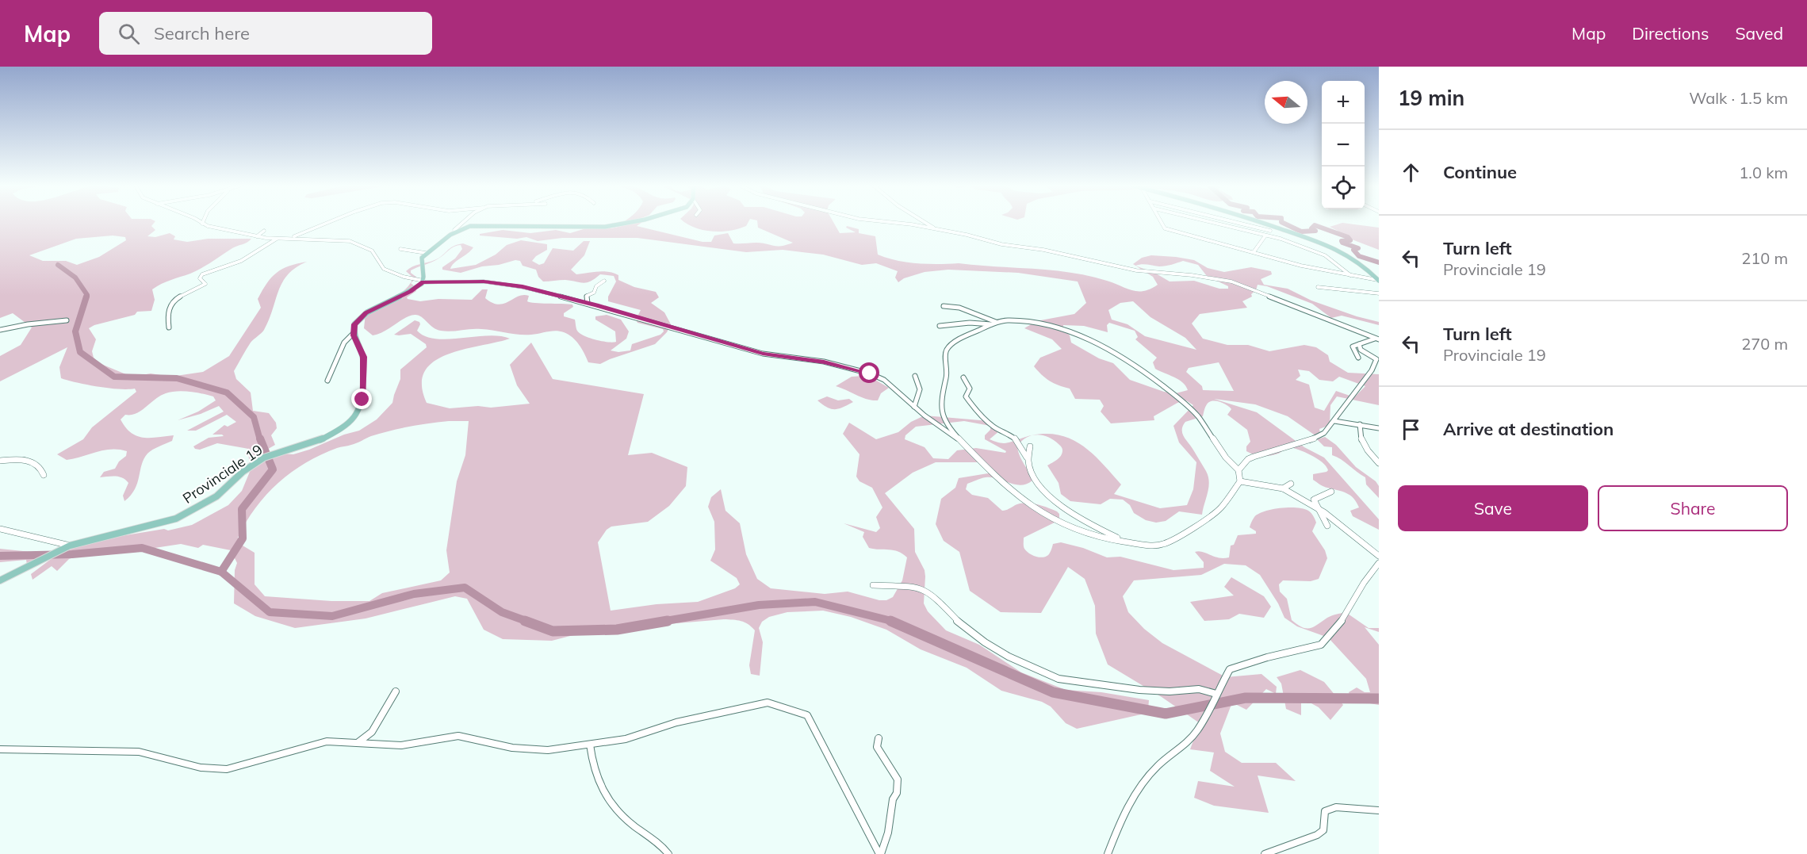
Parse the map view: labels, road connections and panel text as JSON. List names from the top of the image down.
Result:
{
  "streets": {
    "main road": ["Provinciale 19"]
  },
  "north": "left",
  "page": {
    "header": "Map",
    "search": "Search here",
    "nav": ["Map", "Directions", "Saved"],
    "heading": ["19 min", "Walk · 1.5 km"],
    "map_buttons": ["+", "−"],
    "list": [
      ["Continue", "1.0 km"],
      ["Turn left", "Provinciale 19", "210 m"],
      ["Turn left", "Provinciale 19", "270 m"],
      "Arrive at destination"
    ],
    "buttons": ["Save", "Share"]
  }
}
